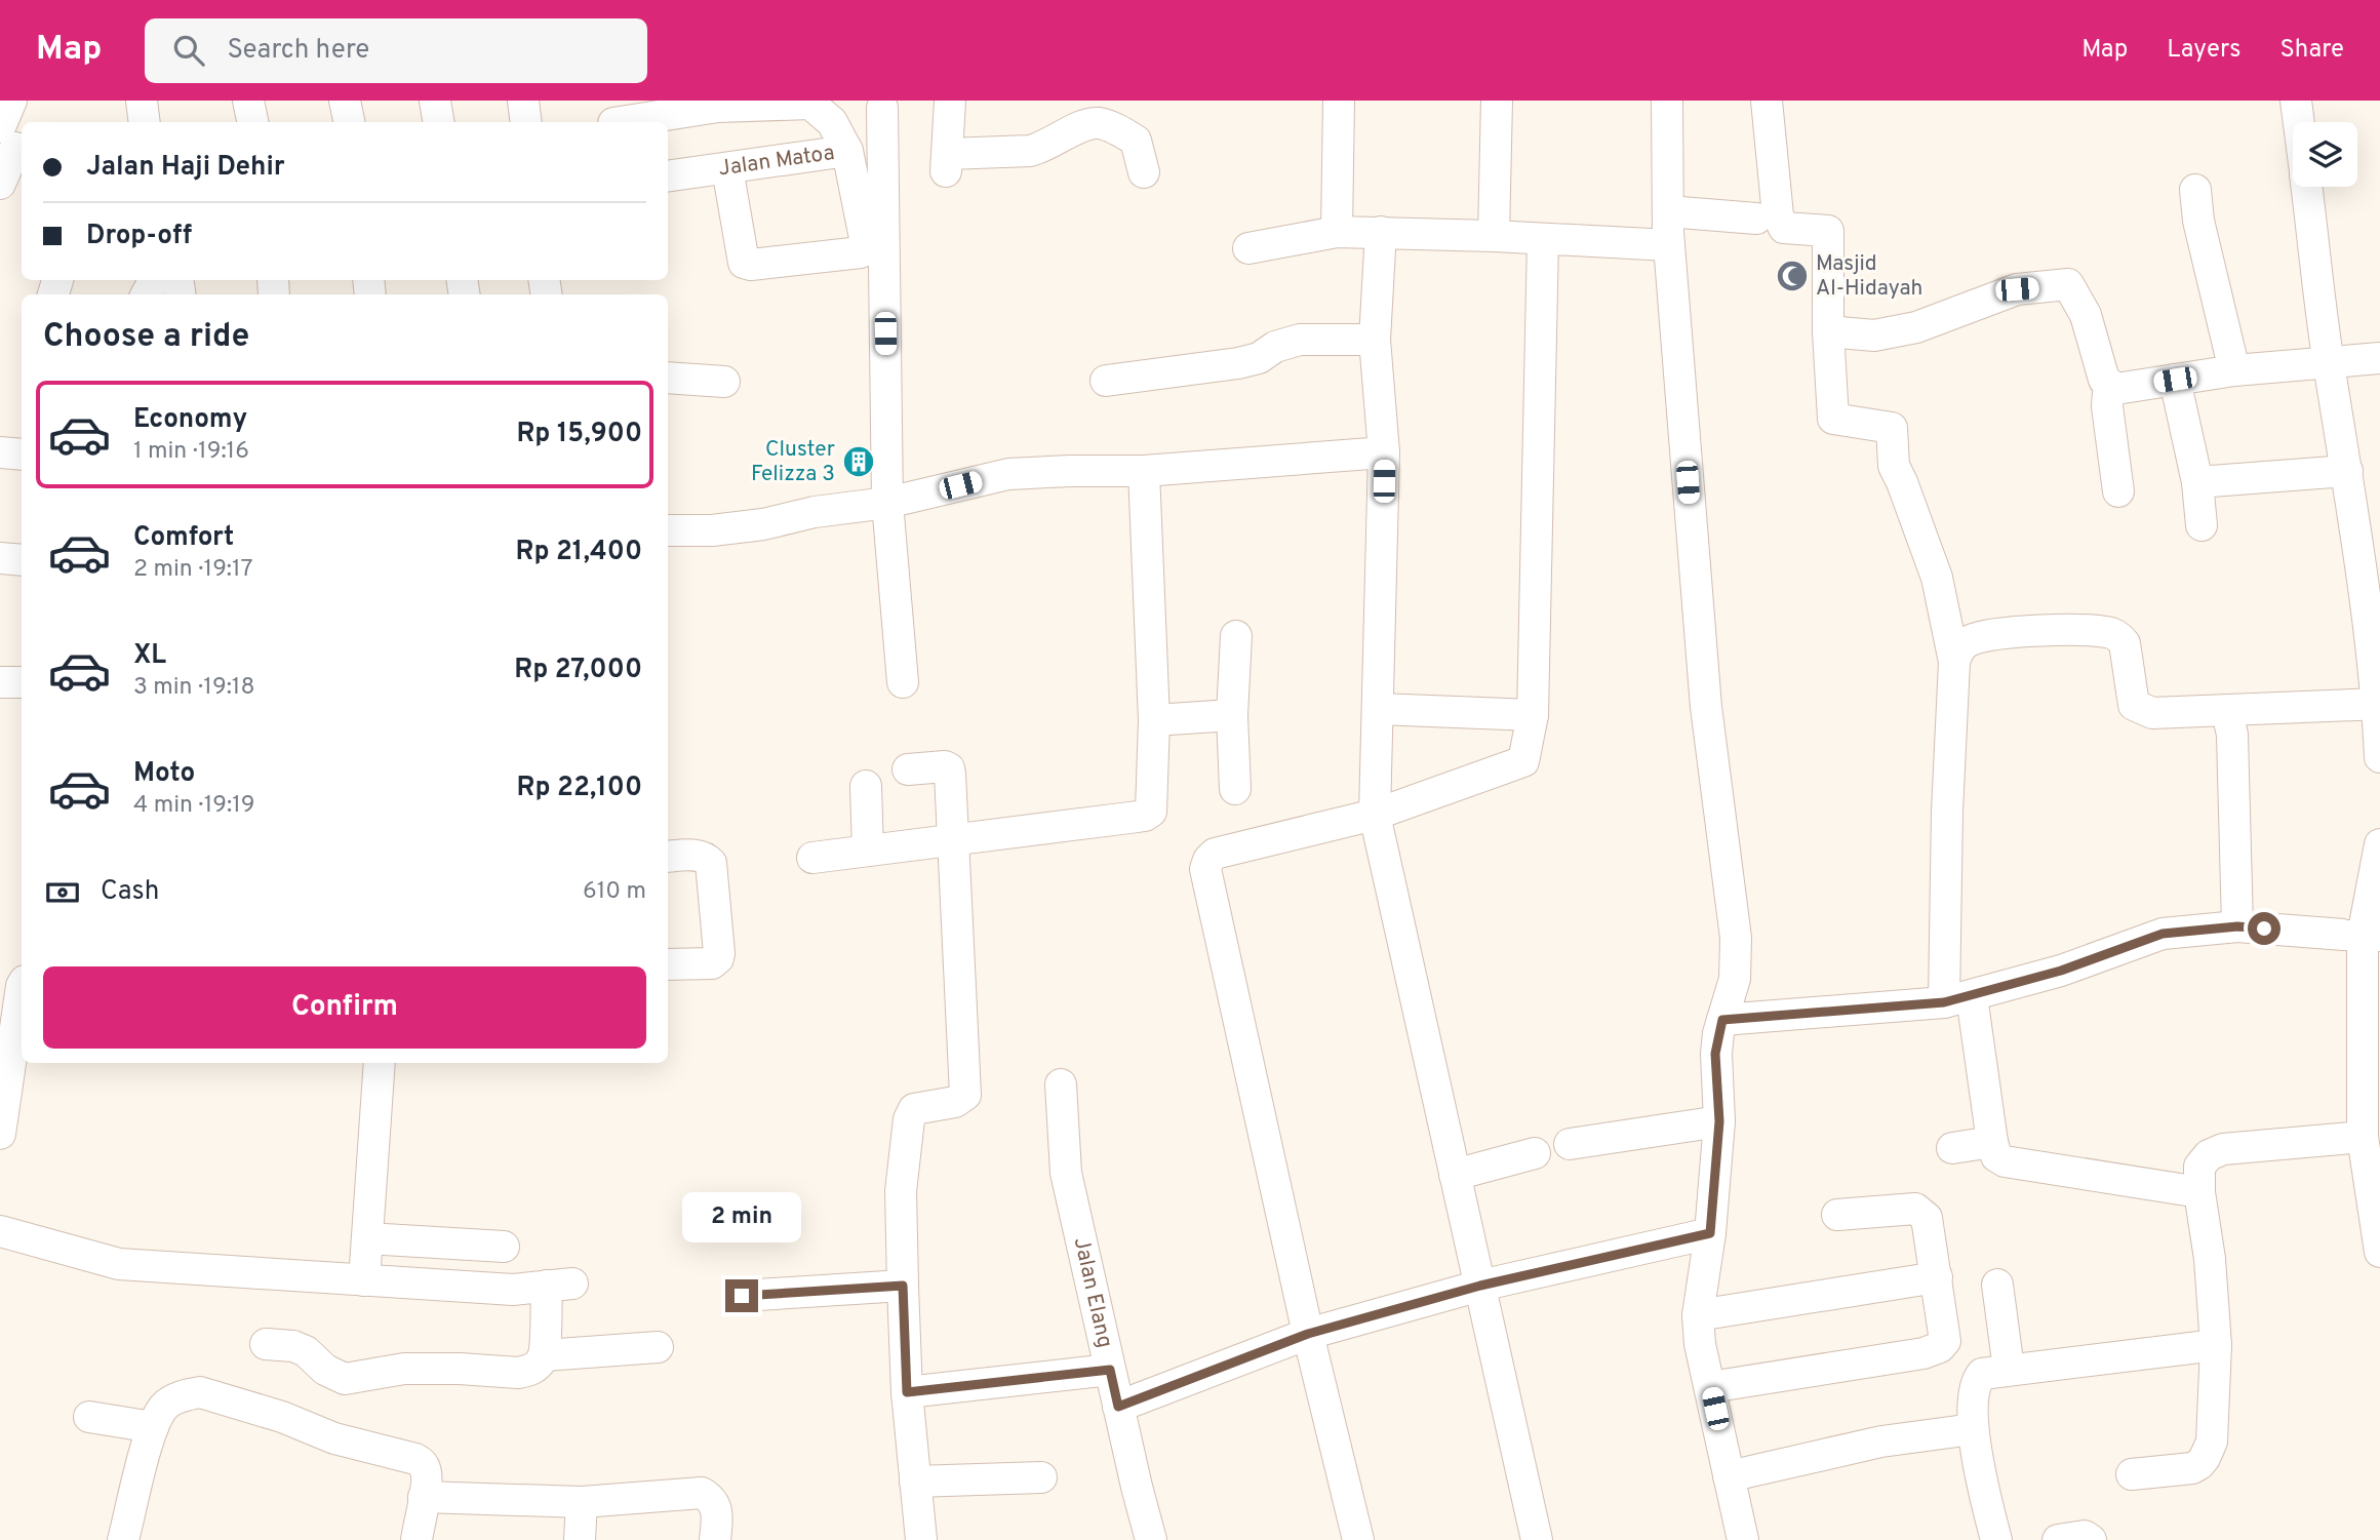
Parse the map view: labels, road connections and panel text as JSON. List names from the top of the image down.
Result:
{
  "streets": {
    "street": ["Jalan Matoa", "Jalan Elang"]
  },
  "places": {
    "mosque": ["Masjid Al-Hidayah"],
    "building": ["Cluster Felizza 3"]
  },
  "page": {
    "header": "Map",
    "search": "Search here",
    "nav": ["Map", "Layers", "Share"],
    "banner": ["Jalan Haji Dehir", "Drop-off"],
    "heading": "Choose a ride",
    "list": [
      {
        "name": "Economy",
        "note": "1 min · 19:16",
        "value": "Rp 15,900"
      },
      {
        "name": "Comfort",
        "note": "2 min · 19:17",
        "value": "Rp 21,400"
      },
      {
        "name": "XL",
        "note": "3 min · 19:18",
        "value": "Rp 27,000"
      },
      {
        "name": "Moto",
        "note": "4 min · 19:19",
        "value": "Rp 22,100"
      }
    ],
    "pay": ["Cash", "610 m"],
    "buttons": "Confirm",
    "bubble": "2 min"
  }
}
